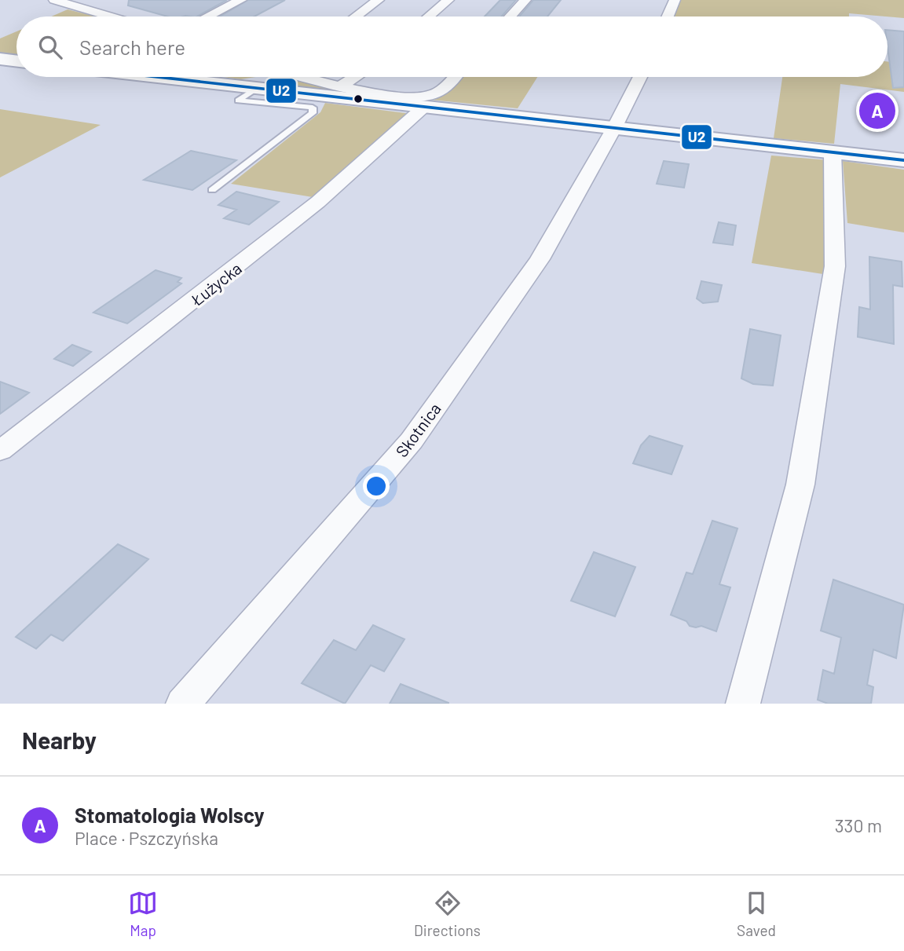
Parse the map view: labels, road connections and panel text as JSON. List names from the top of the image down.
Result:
{
  "streets": {
    "street": ["Łużycka", "Skotnica"]
  },
  "lines": ["transit line U2"],
  "page": {
    "search": "Search here",
    "pins": "A",
    "heading": "Nearby",
    "list": [
      {
        "mark": "A",
        "name": "Stomatologia Wolscy",
        "note": "Place · Pszczyńska",
        "value": "330 m"
      }
    ],
    "nav": ["Map", "Directions", "Saved"]
  }
}
